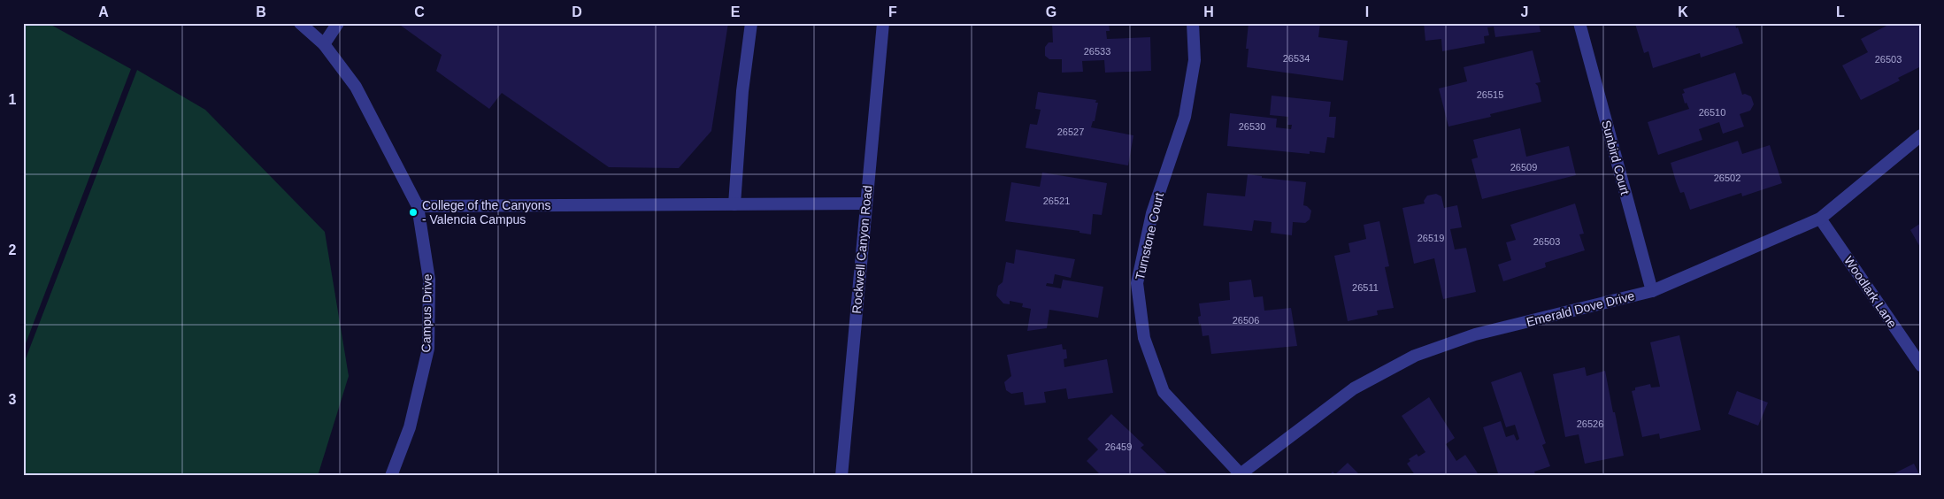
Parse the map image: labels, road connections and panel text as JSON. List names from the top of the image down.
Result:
{
  "streets": {
    "street": [
      "Sunbird Court",
      "Turnstone Court",
      "Rockwell Canyon Road",
      "Woodlark Lane",
      "Emerald Dove Drive",
      "Campus Drive"
    ]
  },
  "crossings": [
    ["Sunbird Court", "Emerald Dove Drive"],
    ["Turnstone Court", "Emerald Dove Drive"],
    ["Woodlark Lane", "Emerald Dove Drive"]
  ],
  "places": ["College of the Canyons - Valencia Campus"],
  "house_numbers": [
    "26533",
    "26534",
    "26503",
    "26515",
    "26510",
    "26530",
    "26527",
    "26509",
    "26502",
    "26521",
    "26519",
    "26503",
    "26511",
    "26506",
    "26526",
    "26459"
  ],
  "grid": {
    "columns": [
      "A",
      "B",
      "C",
      "D",
      "E",
      "F",
      "G",
      "H",
      "I",
      "J",
      "K",
      "L"
    ],
    "rows": ["1", "2", "3"]
  }
}
